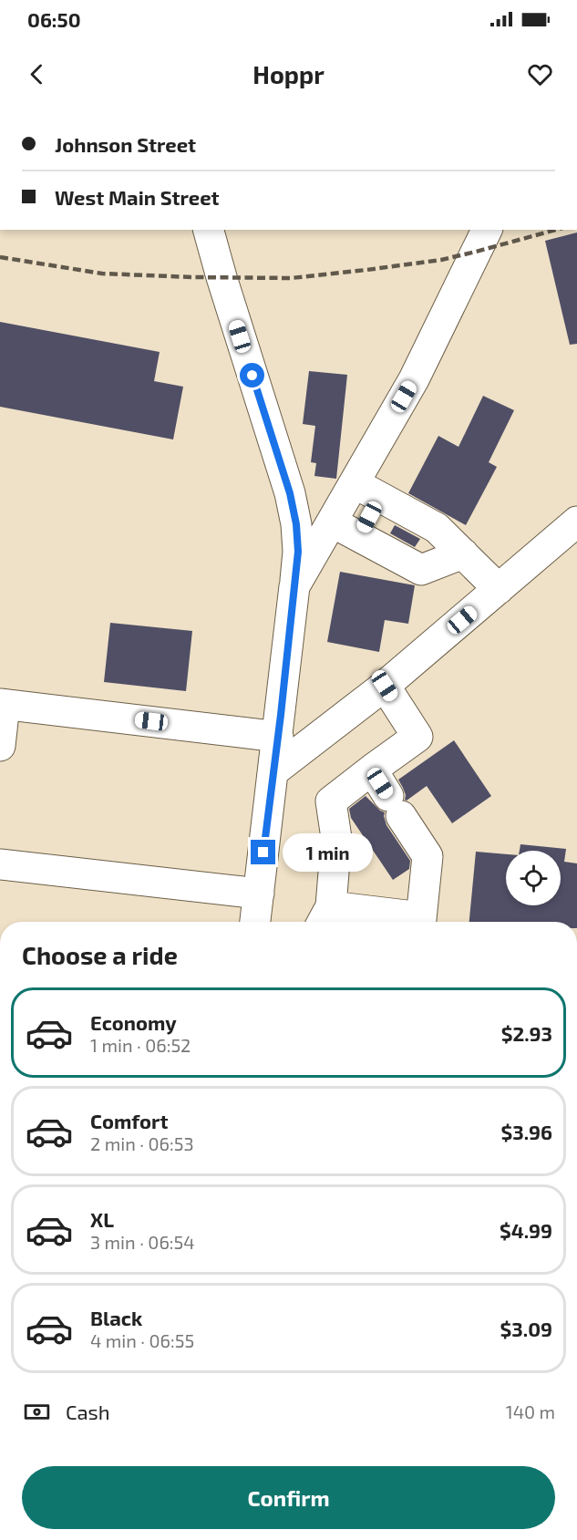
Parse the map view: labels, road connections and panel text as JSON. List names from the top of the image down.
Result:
{
  "page": {
    "status": "06:50",
    "header": "Hoppr",
    "banner": ["Johnson Street", "West Main Street"],
    "bubble": "1 min",
    "heading": "Choose a ride",
    "list": [
      {
        "name": "Economy",
        "note": "1 min · 06:52",
        "value": "$2.93"
      },
      {
        "name": "Comfort",
        "note": "2 min · 06:53",
        "value": "$3.96"
      },
      {
        "name": "XL",
        "note": "3 min · 06:54",
        "value": "$4.99"
      },
      {
        "name": "Black",
        "note": "4 min · 06:55",
        "value": "$3.09"
      }
    ],
    "pay": ["Cash", "140 m"],
    "buttons": "Confirm"
  }
}
